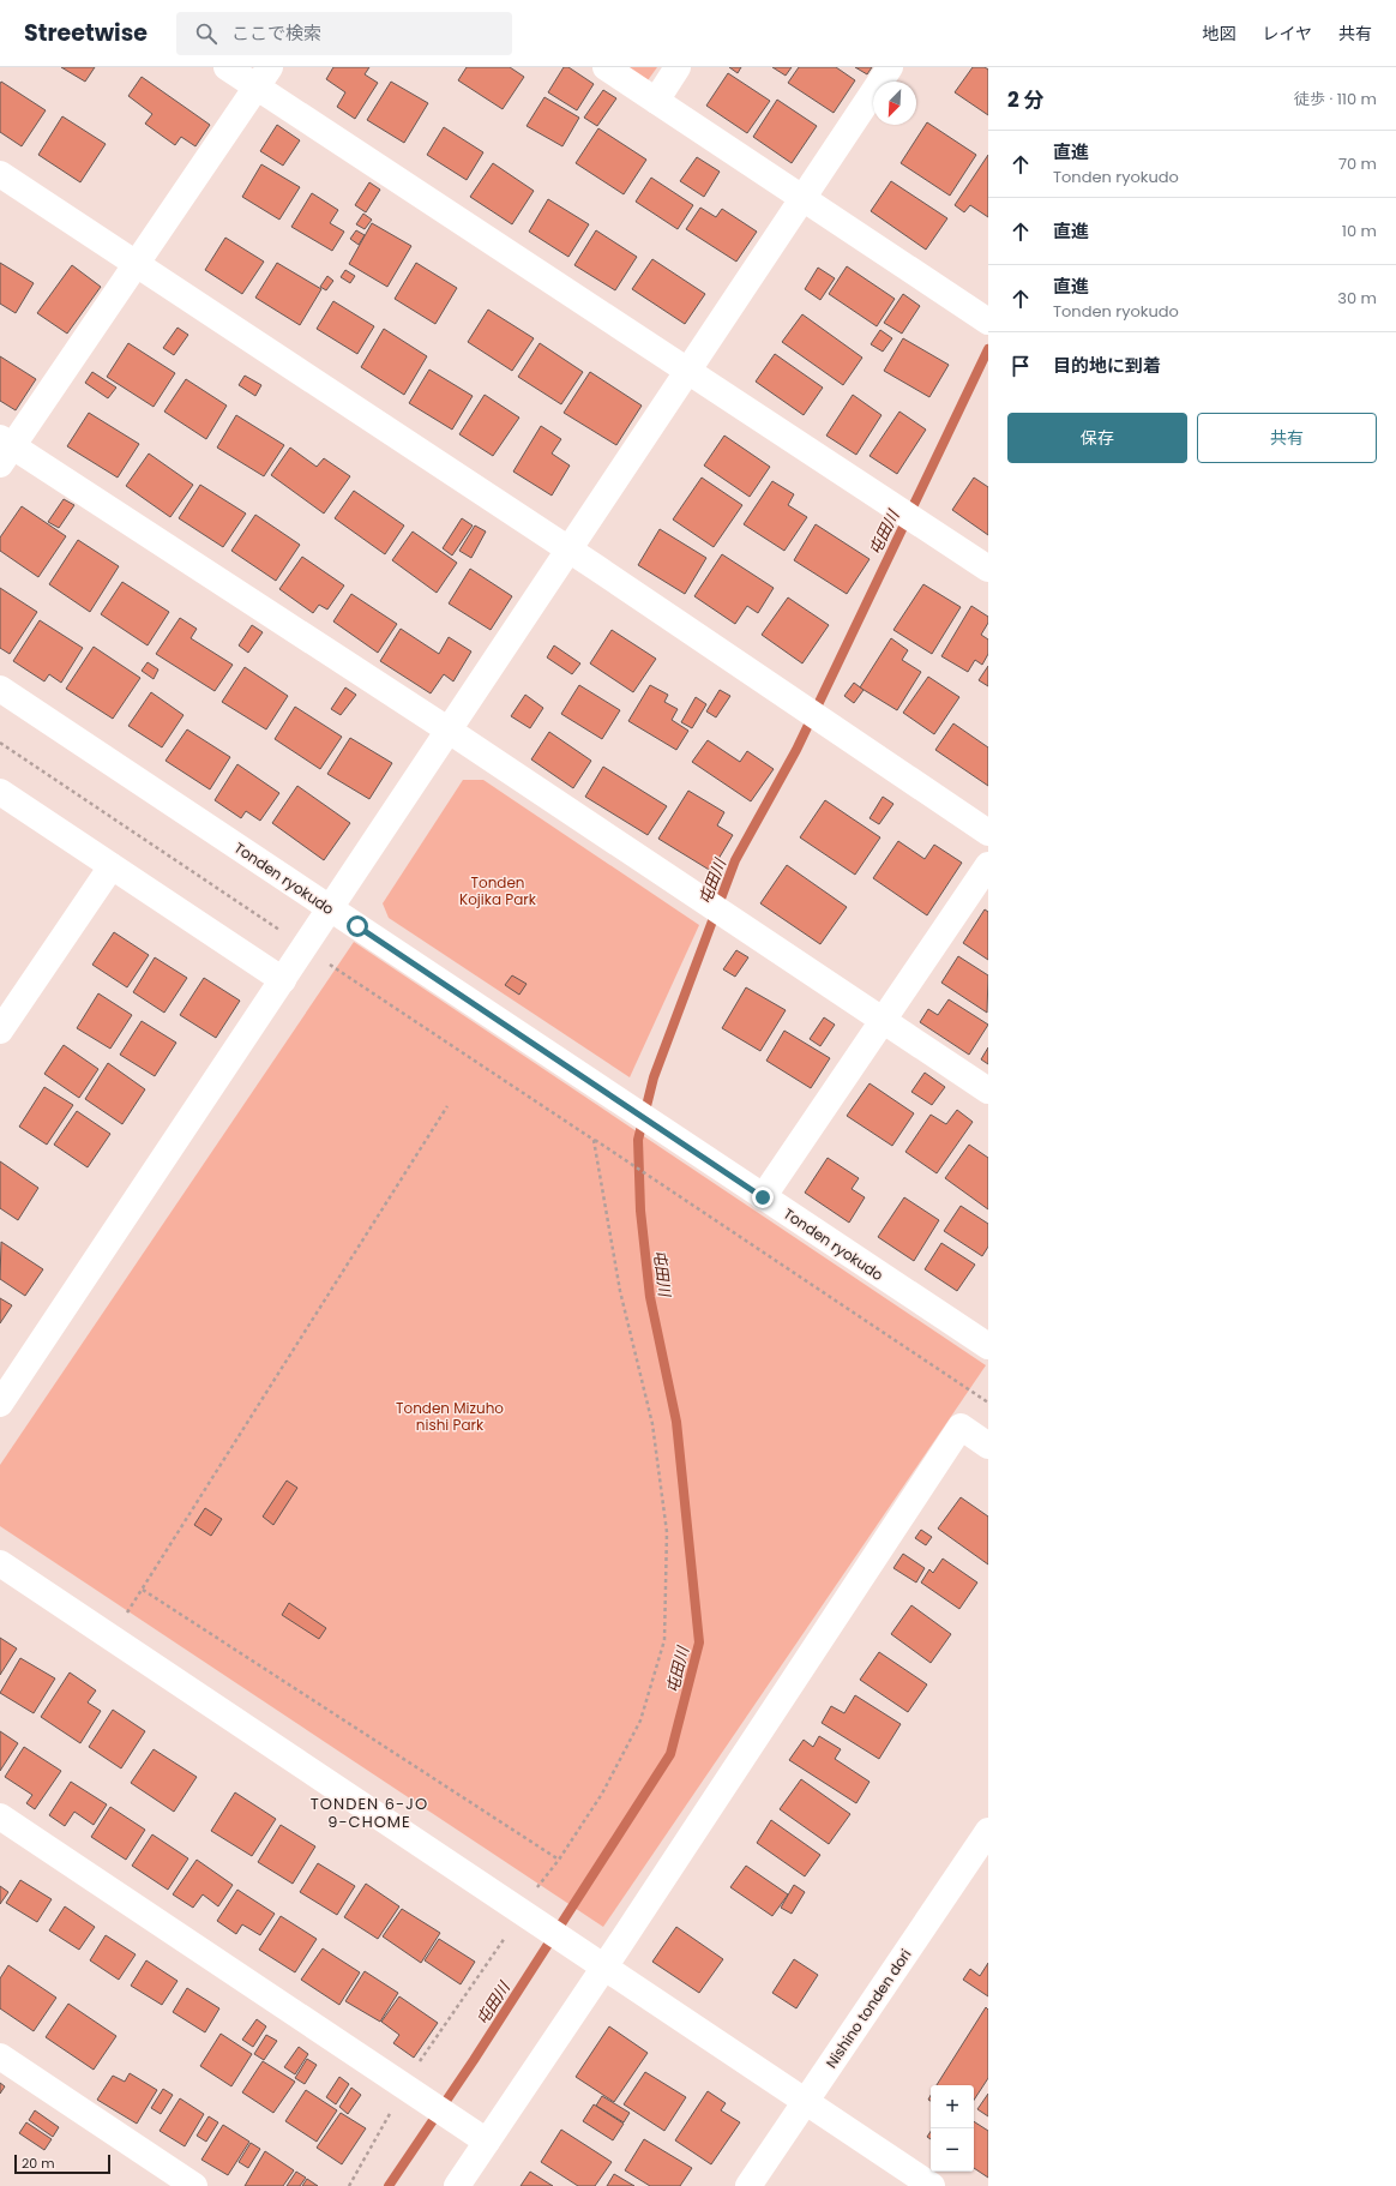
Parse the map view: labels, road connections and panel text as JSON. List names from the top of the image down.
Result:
{
  "streets": {
    "street": ["Tonden ryokudo", "Nishino tonden dori"]
  },
  "districts": ["TONDEN 6-JO 9-CHOME"],
  "water": ["屯田川"],
  "parks": ["Tonden Kojika Park", "Tonden Mizuho nishi Park"],
  "scale_bar": "20 m",
  "north": "bottom left",
  "page": {
    "header": "Streetwise",
    "search": "ここで検索",
    "nav": ["地図", "レイヤ", "共有"],
    "heading": ["2 分", "徒歩 · 110 m"],
    "list": [
      ["直進", "Tonden ryokudo", "70 m"],
      ["直進", "10 m"],
      ["直進", "Tonden ryokudo", "30 m"],
      "目的地に到着"
    ],
    "buttons": ["保存", "共有"],
    "map_buttons": ["+", "−"],
    "scale": "20 m"
  }
}
